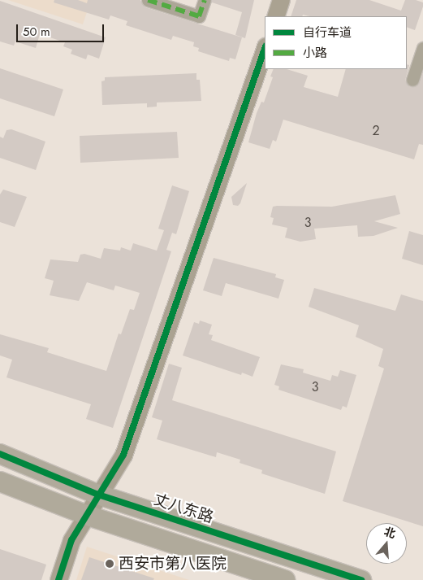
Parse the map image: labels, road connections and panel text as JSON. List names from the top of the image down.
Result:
{
  "streets": {
    "main road": ["丈八东路"]
  },
  "places": ["西安市第八医院"],
  "house_numbers": ["2", "3", "3"],
  "legend": ["自行车道", "小路"],
  "scale_bar": "50 m",
  "north": "top"
}
